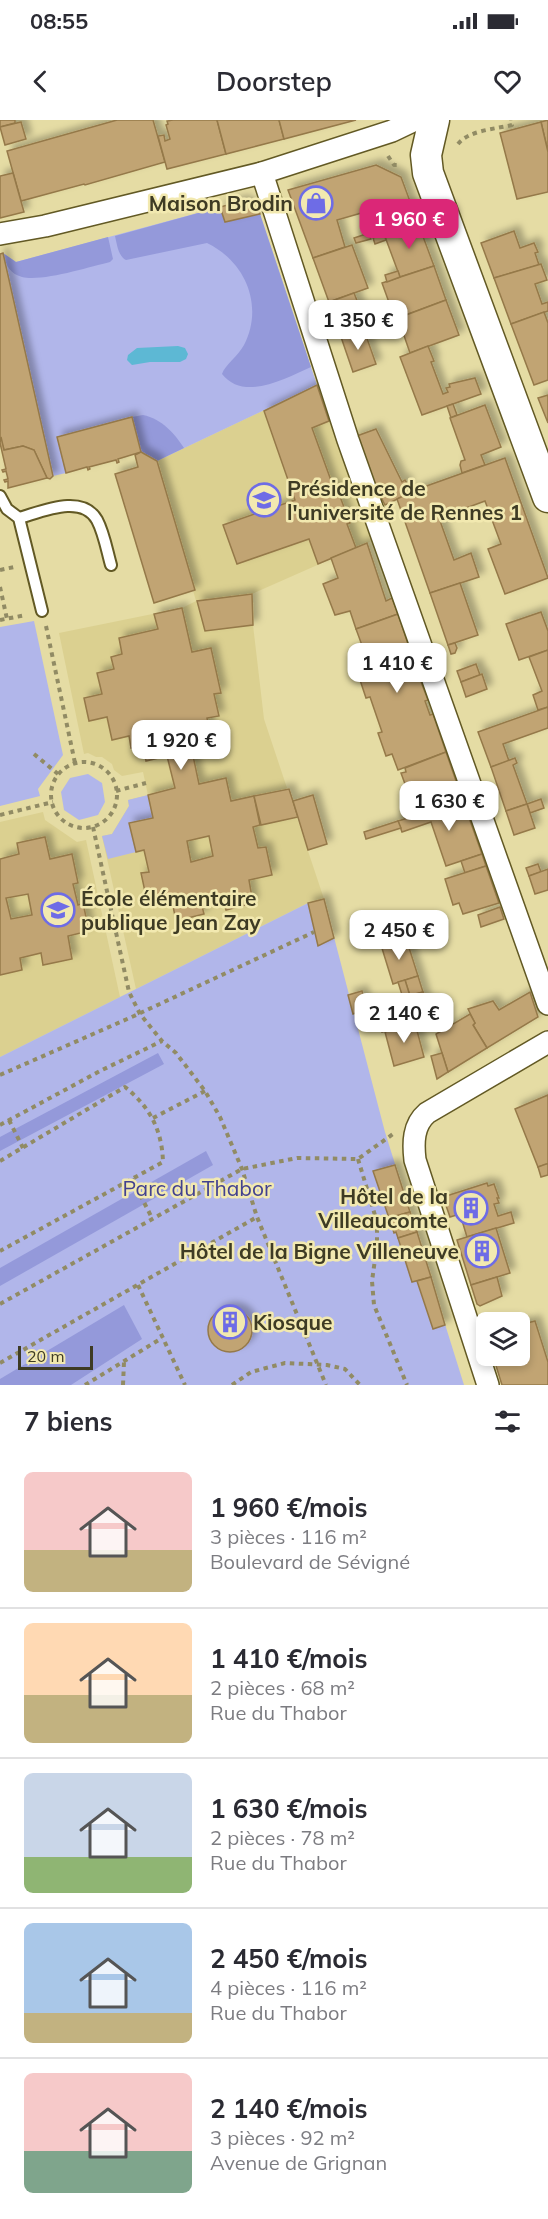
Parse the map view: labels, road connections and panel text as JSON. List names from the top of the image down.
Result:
{
  "parks": ["Parc du Thabor"],
  "places": {
    "shop": ["Maison Brodin"],
    "school or university": ["Présidence de l'université de Rennes 1", "École élémentaire publique Jean Zay"],
    "building": ["Hôtel de la Villeaucomte", "Hôtel de la Bigne Villeneuve", "Kiosque"]
  },
  "scale_bar": "20 m",
  "page": {
    "status": "08:55",
    "header": "Doorstep",
    "price": [
      "1 960 €",
      "1 350 €",
      "1 410 €",
      "1 920 €",
      "1 630 €",
      "2 450 €",
      "2 140 €"
    ],
    "scale": "20 m",
    "heading": "7 biens",
    "list": [
      {
        "name": "1 960 €/mois",
        "note": "3 pièces · 116 m² · Boulevard de Sévigné"
      },
      {
        "name": "1 410 €/mois",
        "note": "2 pièces · 68 m² · Rue du Thabor"
      },
      {
        "name": "1 630 €/mois",
        "note": "2 pièces · 78 m² · Rue du Thabor"
      },
      {
        "name": "2 450 €/mois",
        "note": "4 pièces · 116 m² · Rue du Thabor"
      },
      {
        "name": "2 140 €/mois",
        "note": "3 pièces · 92 m² · Avenue de Grignan"
      }
    ]
  }
}
